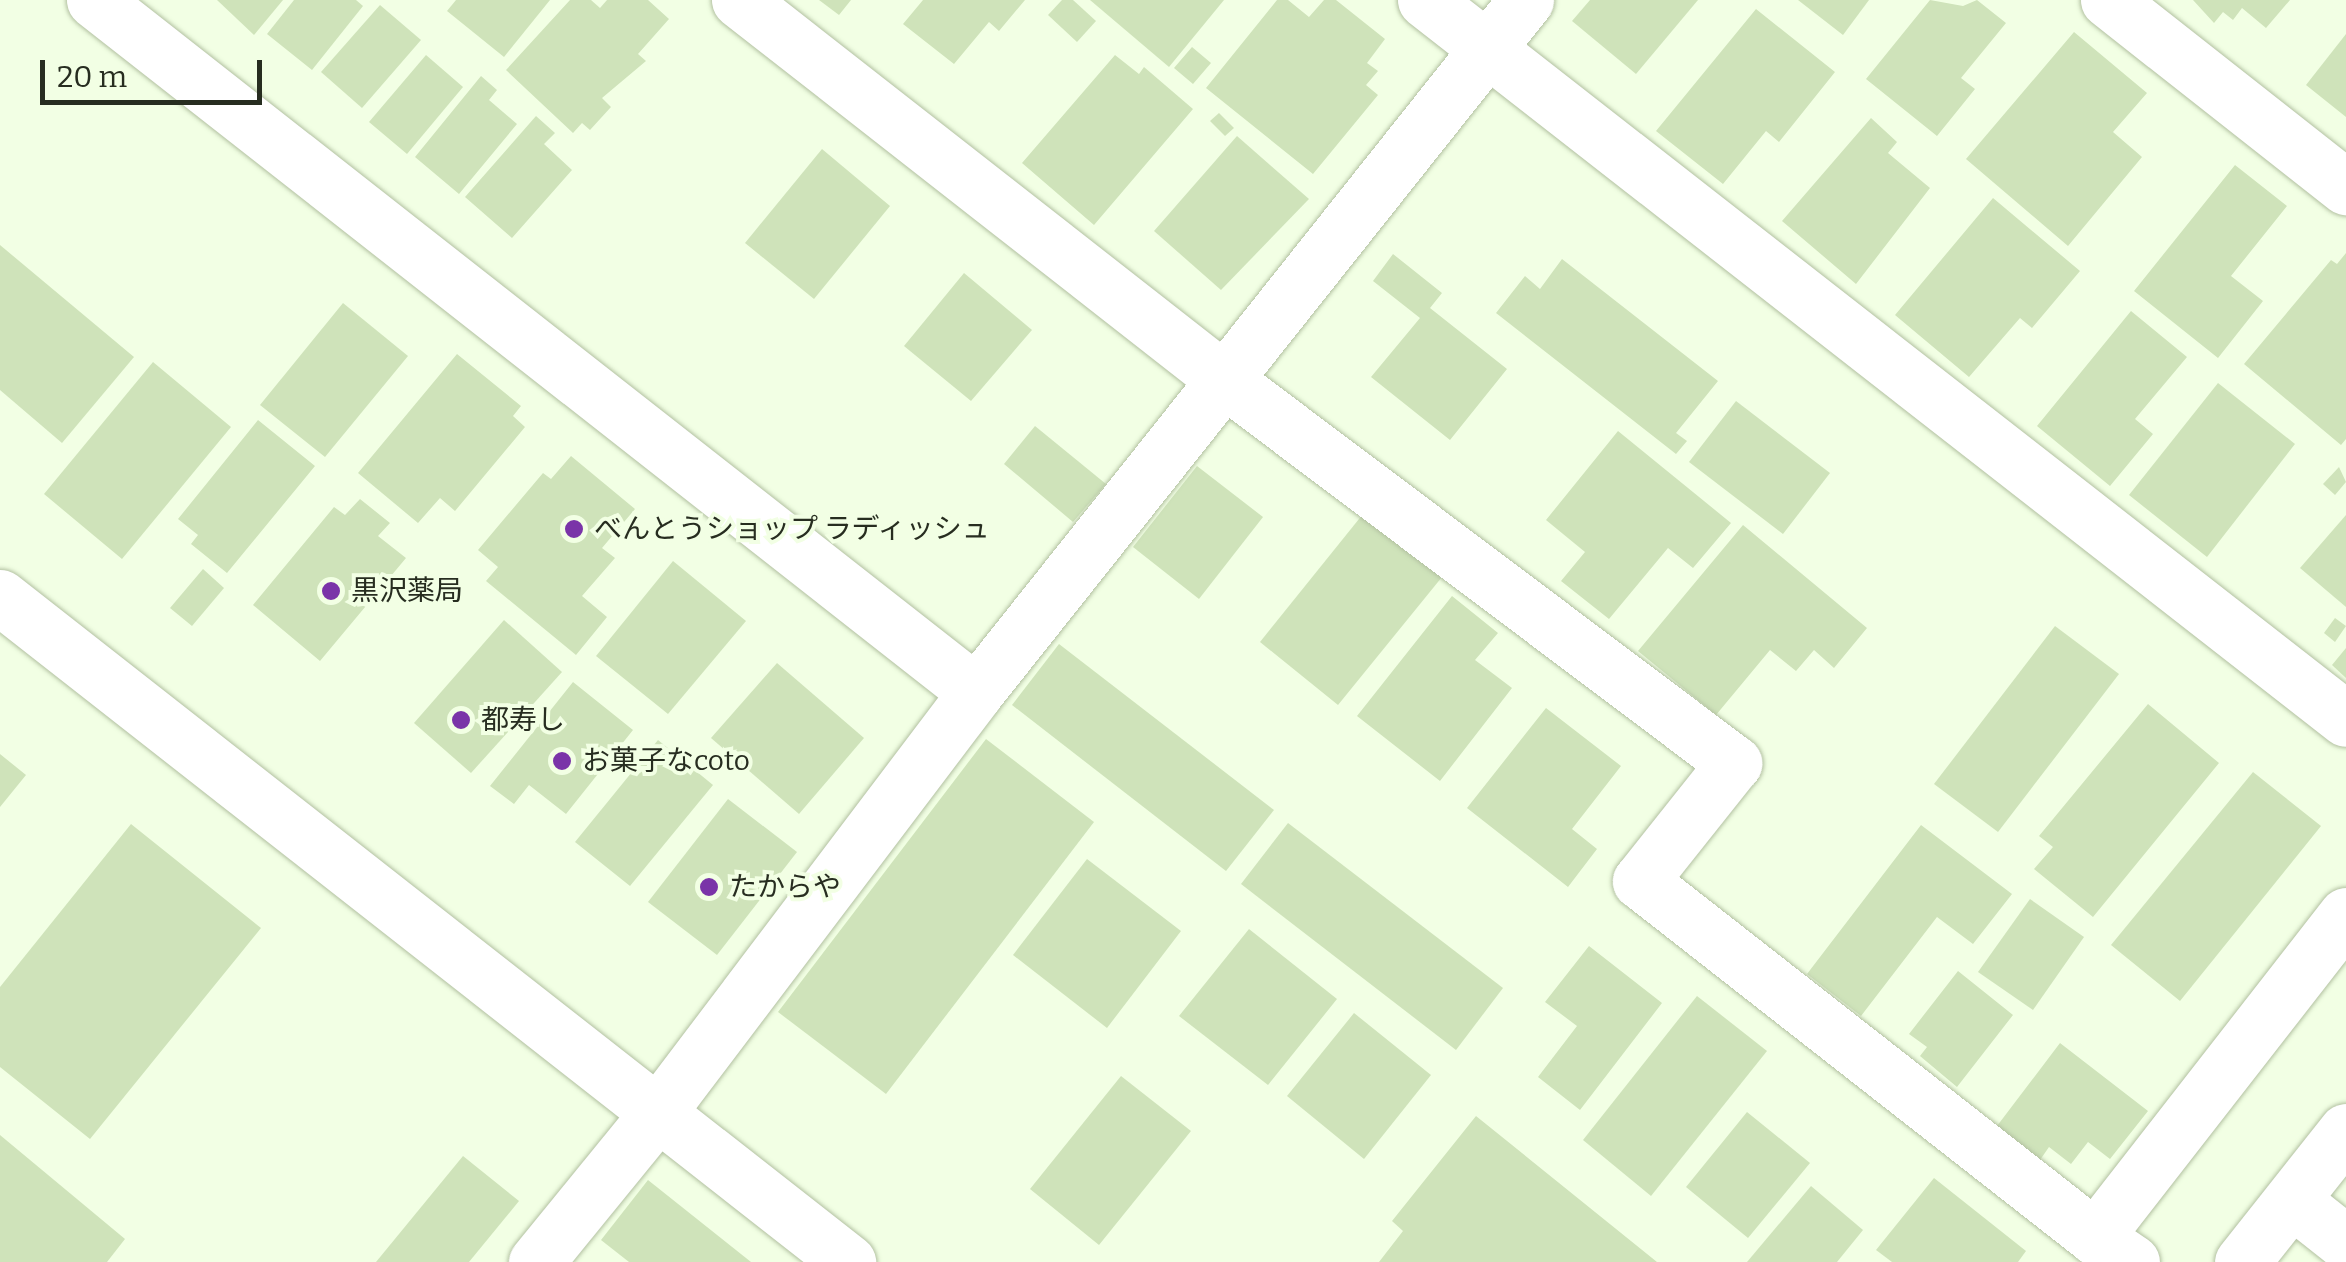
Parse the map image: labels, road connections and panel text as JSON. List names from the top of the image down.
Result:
{
  "places": [
    "べんとうショップ ラディッシュ",
    "黒沢薬局",
    "都寿し",
    "お菓子なcoto",
    "たからや"
  ],
  "scale_bar": "20 m"
}
